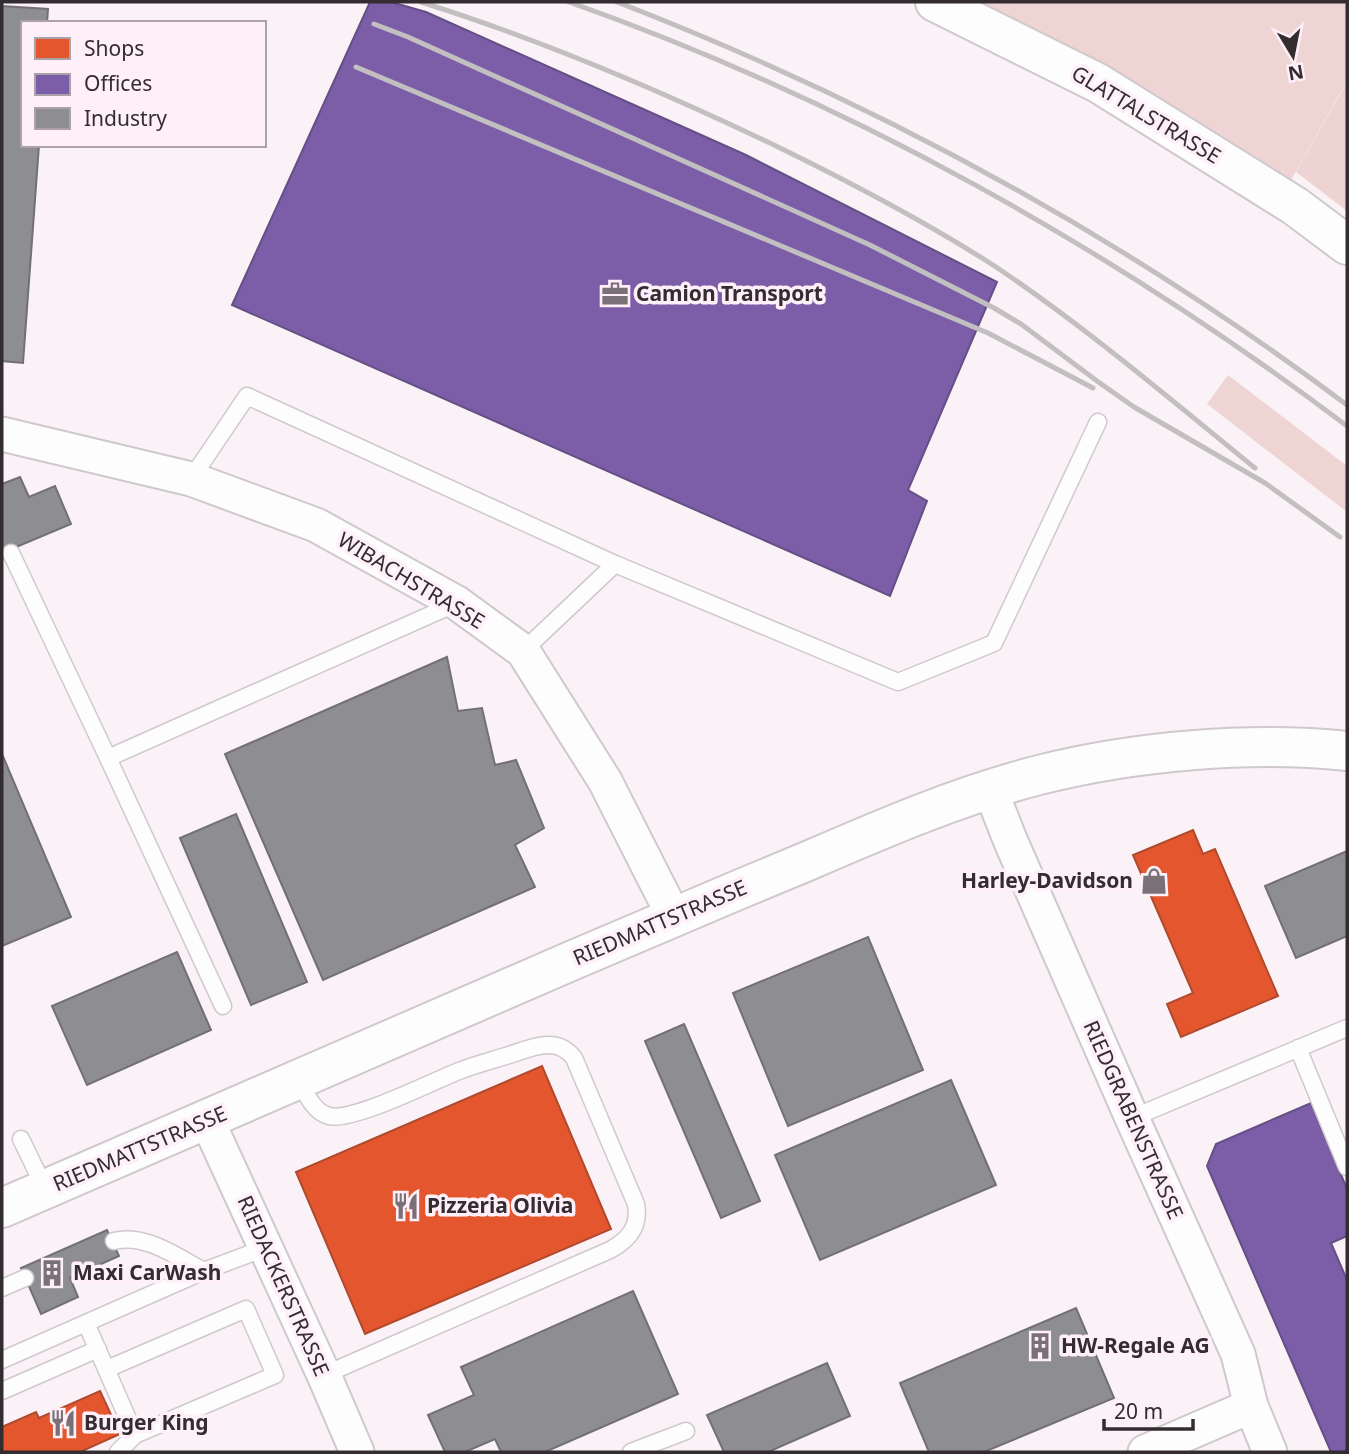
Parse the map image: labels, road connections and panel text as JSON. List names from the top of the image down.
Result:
{
  "streets": {
    "main road": ["GLATTALSTRASSE", "RIEDMATTSTRASSE"],
    "street": ["WIBACHSTRASSE", "RIEDGRABENSTRASSE", "RIEDACKERSTRASSE"]
  },
  "crossings": [
    ["WIBACHSTRASSE", "RIEDMATTSTRASSE"],
    ["RIEDMATTSTRASSE", "RIEDGRABENSTRASSE"],
    ["RIEDMATTSTRASSE", "RIEDACKERSTRASSE"]
  ],
  "places": {
    "office": ["Camion Transport"],
    "shop": ["Harley-Davidson"],
    "restaurant": ["Pizzeria Olivia", "Burger King"],
    "building": ["Maxi CarWash", "HW-Regale AG"]
  },
  "legend": ["Shops", "Offices", "Industry"],
  "scale_bar": "20 m",
  "north": "bottom"
}
